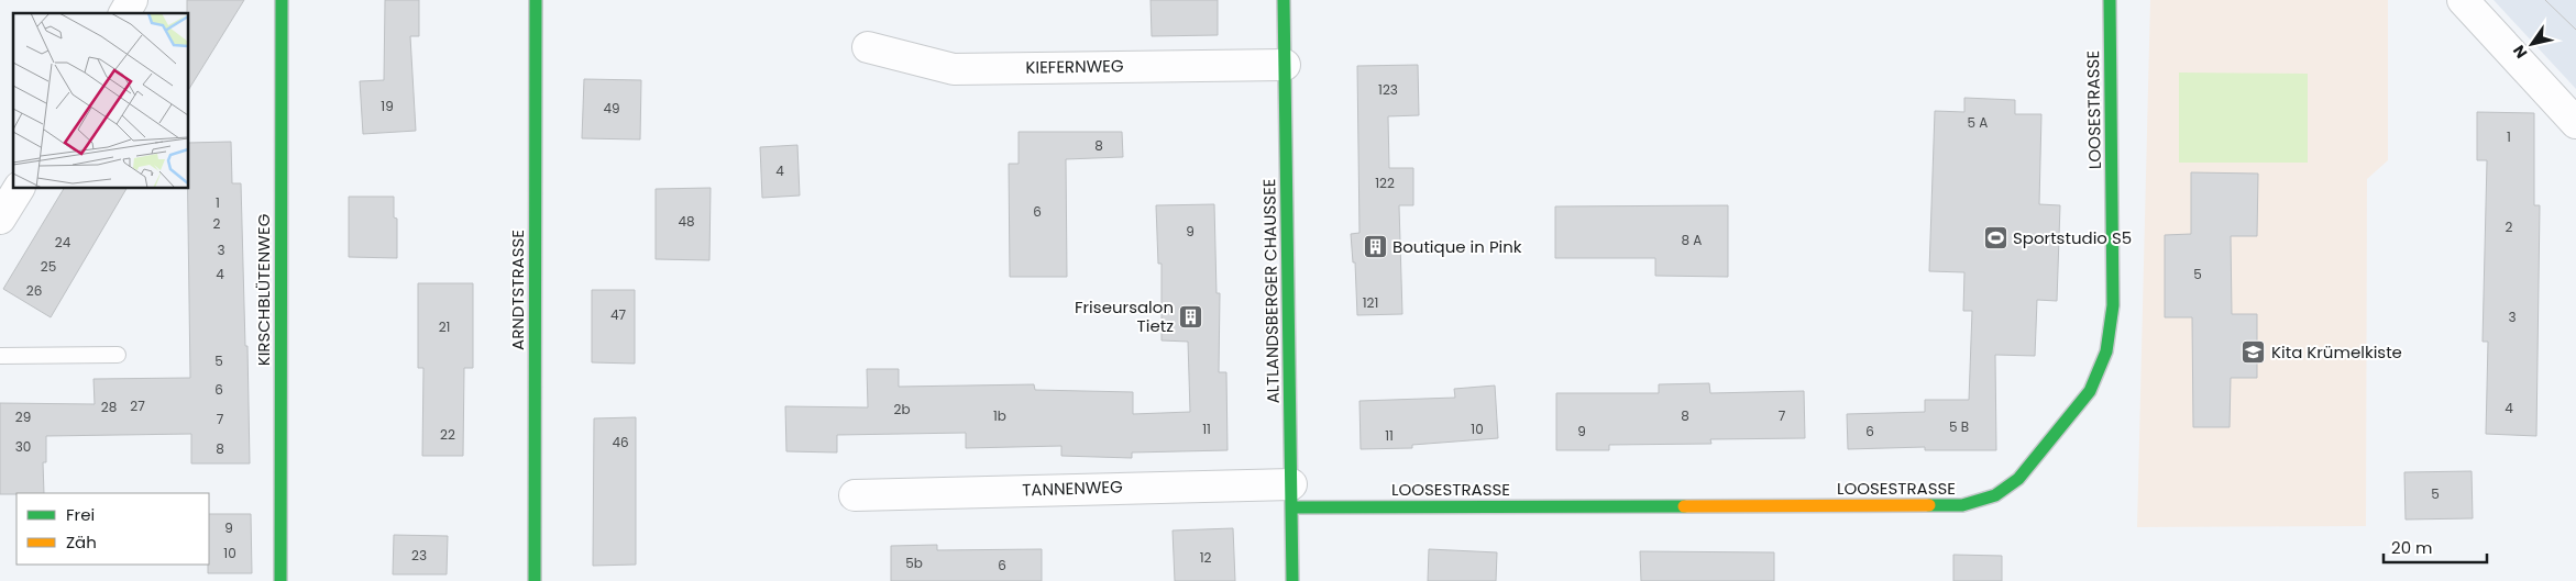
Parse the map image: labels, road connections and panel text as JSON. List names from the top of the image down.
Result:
{
  "streets": {
    "street": [
      "KIEFERNWEG",
      "LOOSESTRASSE",
      "KIRSCHBLÜTENWEG",
      "ARNDTSTRASSE",
      "ALTLANDSBERGER CHAUSSEE",
      "TANNENWEG"
    ]
  },
  "crossings": [
    ["KIEFERNWEG", "ALTLANDSBERGER CHAUSSEE"],
    ["LOOSESTRASSE", "ALTLANDSBERGER CHAUSSEE"],
    ["LOOSESTRASSE", "TANNENWEG"],
    ["ALTLANDSBERGER CHAUSSEE", "TANNENWEG"]
  ],
  "places": {
    "sports": ["Sportstudio S5"],
    "building": ["Boutique in Pink", "Friseursalon Tietz"],
    "school or university": ["Kita Krümelkiste"]
  },
  "house_numbers": [
    "123",
    "19",
    "49",
    "5 A",
    "1",
    "8",
    "4",
    "122",
    "1",
    "6",
    "48",
    "2",
    "2",
    "9",
    "8 A",
    "24",
    "3",
    "25",
    "4",
    "5",
    "26",
    "121",
    "47",
    "3",
    "21",
    "5",
    "6",
    "27",
    "28",
    "4",
    "2b",
    "1b",
    "8",
    "7",
    "29",
    "7",
    "5 B",
    "11",
    "10",
    "9",
    "6",
    "22",
    "11",
    "46",
    "30",
    "8",
    "5",
    "9",
    "10",
    "23",
    "12",
    "5b",
    "6"
  ],
  "legend": ["Frei", "Zäh"],
  "scale_bar": "20 m",
  "north": "bottom left"
}
